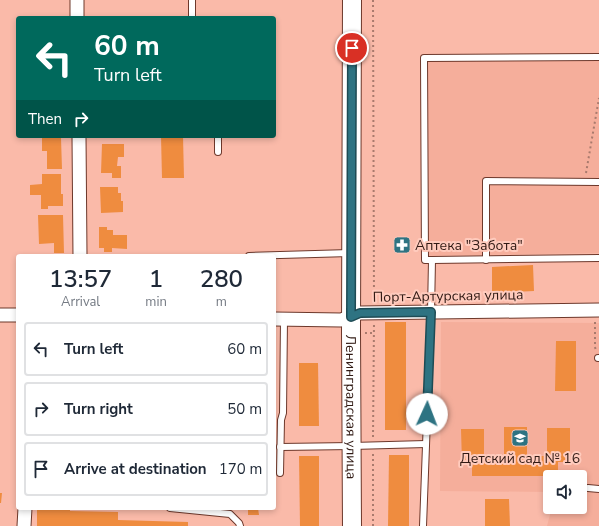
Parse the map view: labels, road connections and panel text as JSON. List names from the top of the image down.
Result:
{
  "streets": {
    "main road": ["Ленинградская улица"],
    "street": ["Порт-Артурская улица"]
  },
  "crossings": [
    ["Порт-Артурская улица", "Ленинградская улица"]
  ],
  "places": {
    "pharmacy": ["Аптека \"Забота\""],
    "school or university": ["Детский сад № 16"]
  },
  "page": {
    "turn": ["60 m", "Turn left"],
    "then": "Then",
    "eta": [
      "13:57",
      "Arrival",
      "1",
      "min",
      "280",
      "m"
    ],
    "list": [
      {
        "name": "Turn left",
        "value": "60 m"
      },
      {
        "name": "Turn right",
        "value": "50 m"
      },
      {
        "name": "Arrive at destination",
        "value": "170 m"
      }
    ]
  }
}
